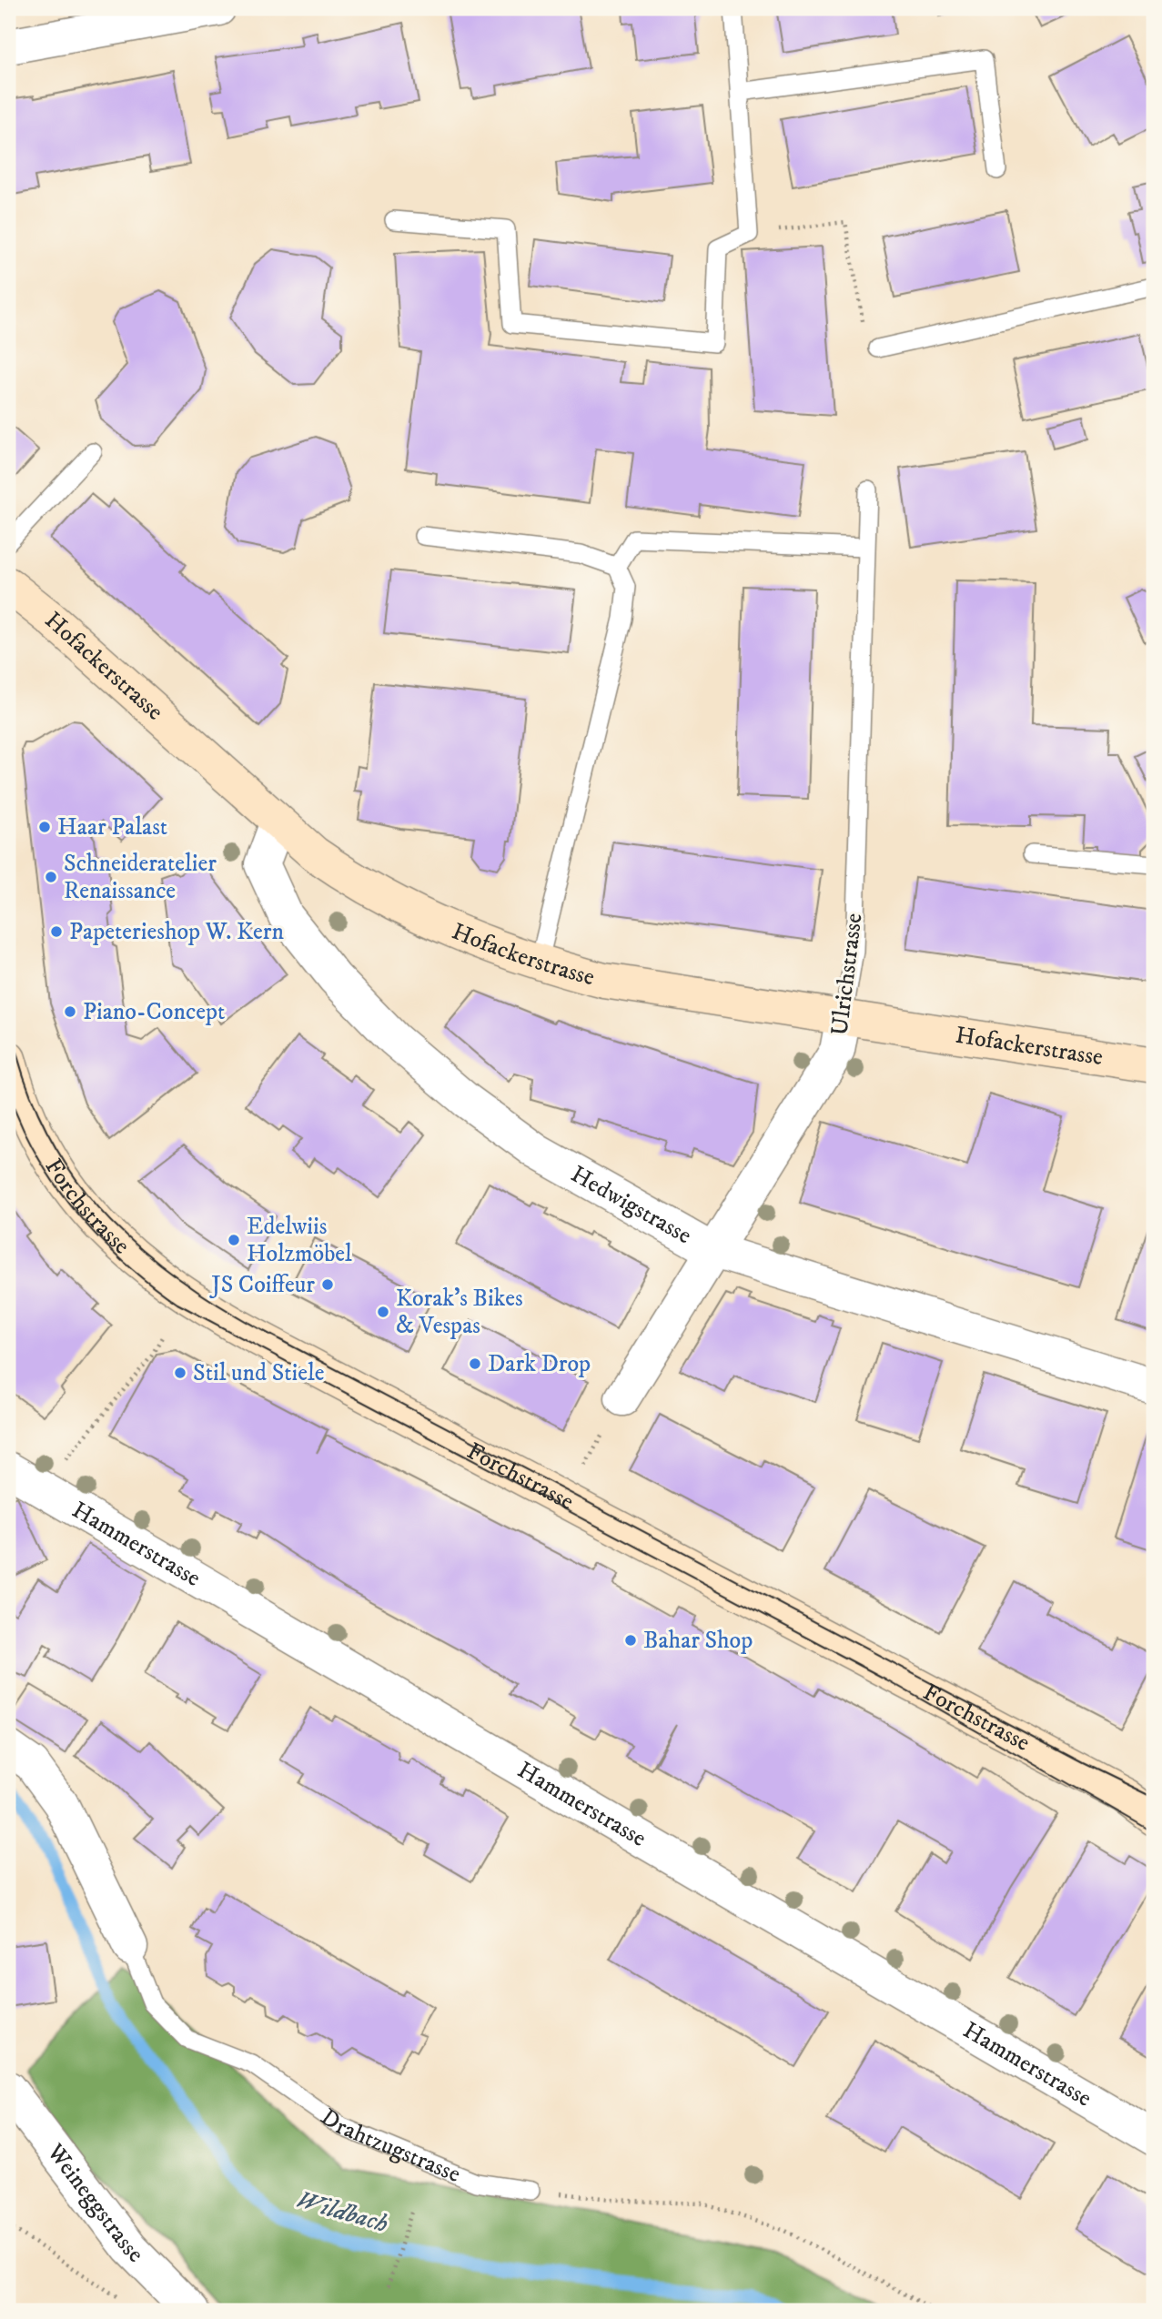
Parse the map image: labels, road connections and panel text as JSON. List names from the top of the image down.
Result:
{
  "streets": {
    "main road": ["Hofackerstrasse", "Forchstrasse"],
    "street": [
      "Ulrichstrasse",
      "Hedwigstrasse",
      "Hammerstrasse",
      "Drahtzugstrasse",
      "Weineggstrasse"
    ]
  },
  "crossings": [
    ["Hofackerstrasse", "Ulrichstrasse"],
    ["Hofackerstrasse", "Hedwigstrasse"],
    ["Ulrichstrasse", "Hedwigstrasse"]
  ],
  "water": ["Wildbach"],
  "places": [
    "Haar Palast",
    "Schneideratelier Renaissance",
    "Papeterieshop W. Kern",
    "Piano-Concept",
    "Edelwiis Holzmöbel",
    "JS Coiffeur",
    "Korak's Bikes & Vespas",
    "Dark Drop",
    "Stil und Stiele",
    "Bahar Shop"
  ]
}
